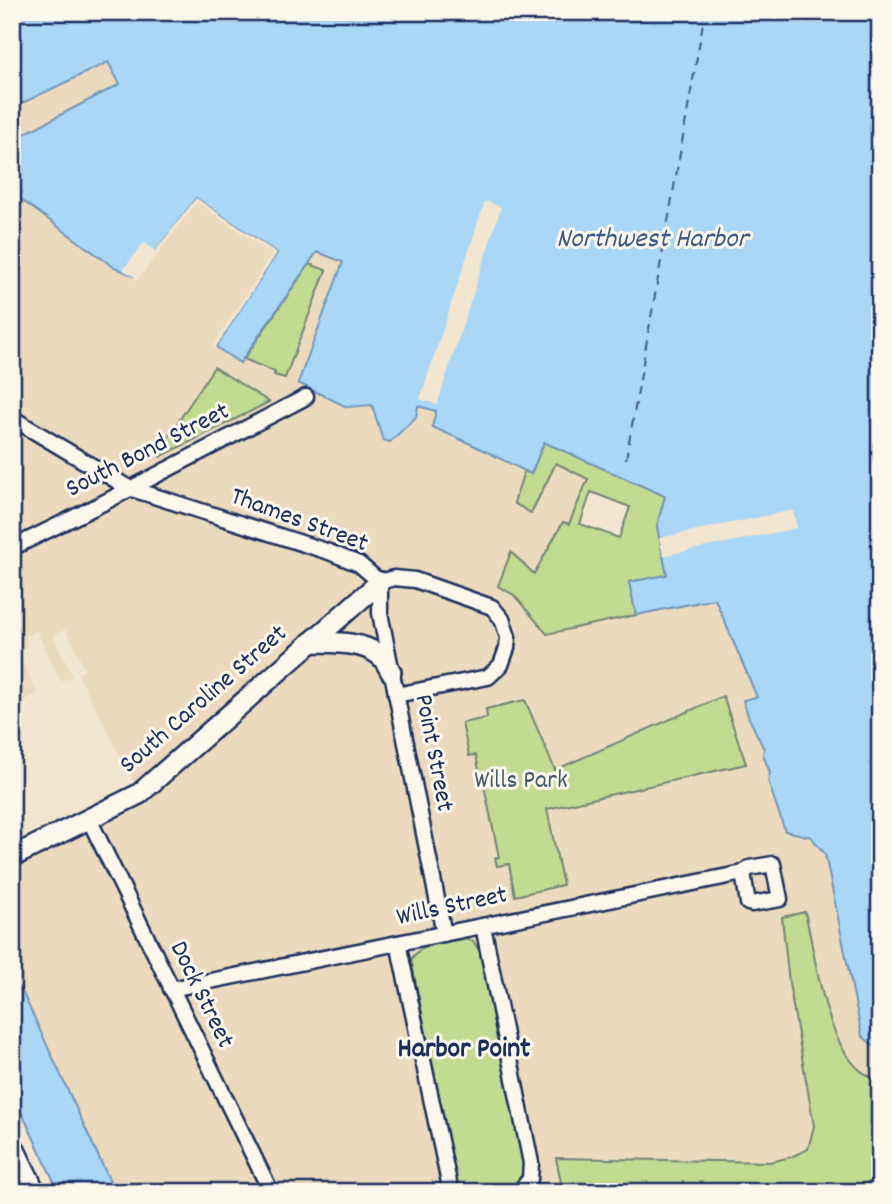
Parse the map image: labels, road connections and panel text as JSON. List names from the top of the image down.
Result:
{
  "streets": {
    "street": [
      "South Bond Street",
      "Thames Street",
      "South Caroline Street",
      "Point Street",
      "Wills Street",
      "Dock Street"
    ]
  },
  "crossings": [
    ["South Bond Street", "Thames Street"],
    ["Thames Street", "South Caroline Street"],
    ["Thames Street", "Point Street"],
    ["South Caroline Street", "Point Street"],
    ["South Caroline Street", "Dock Street"],
    ["Point Street", "Wills Street"],
    ["Wills Street", "Dock Street"]
  ],
  "districts": ["Harbor Point"],
  "water": ["Northwest Harbor"],
  "parks": ["Wills Park"]
}
